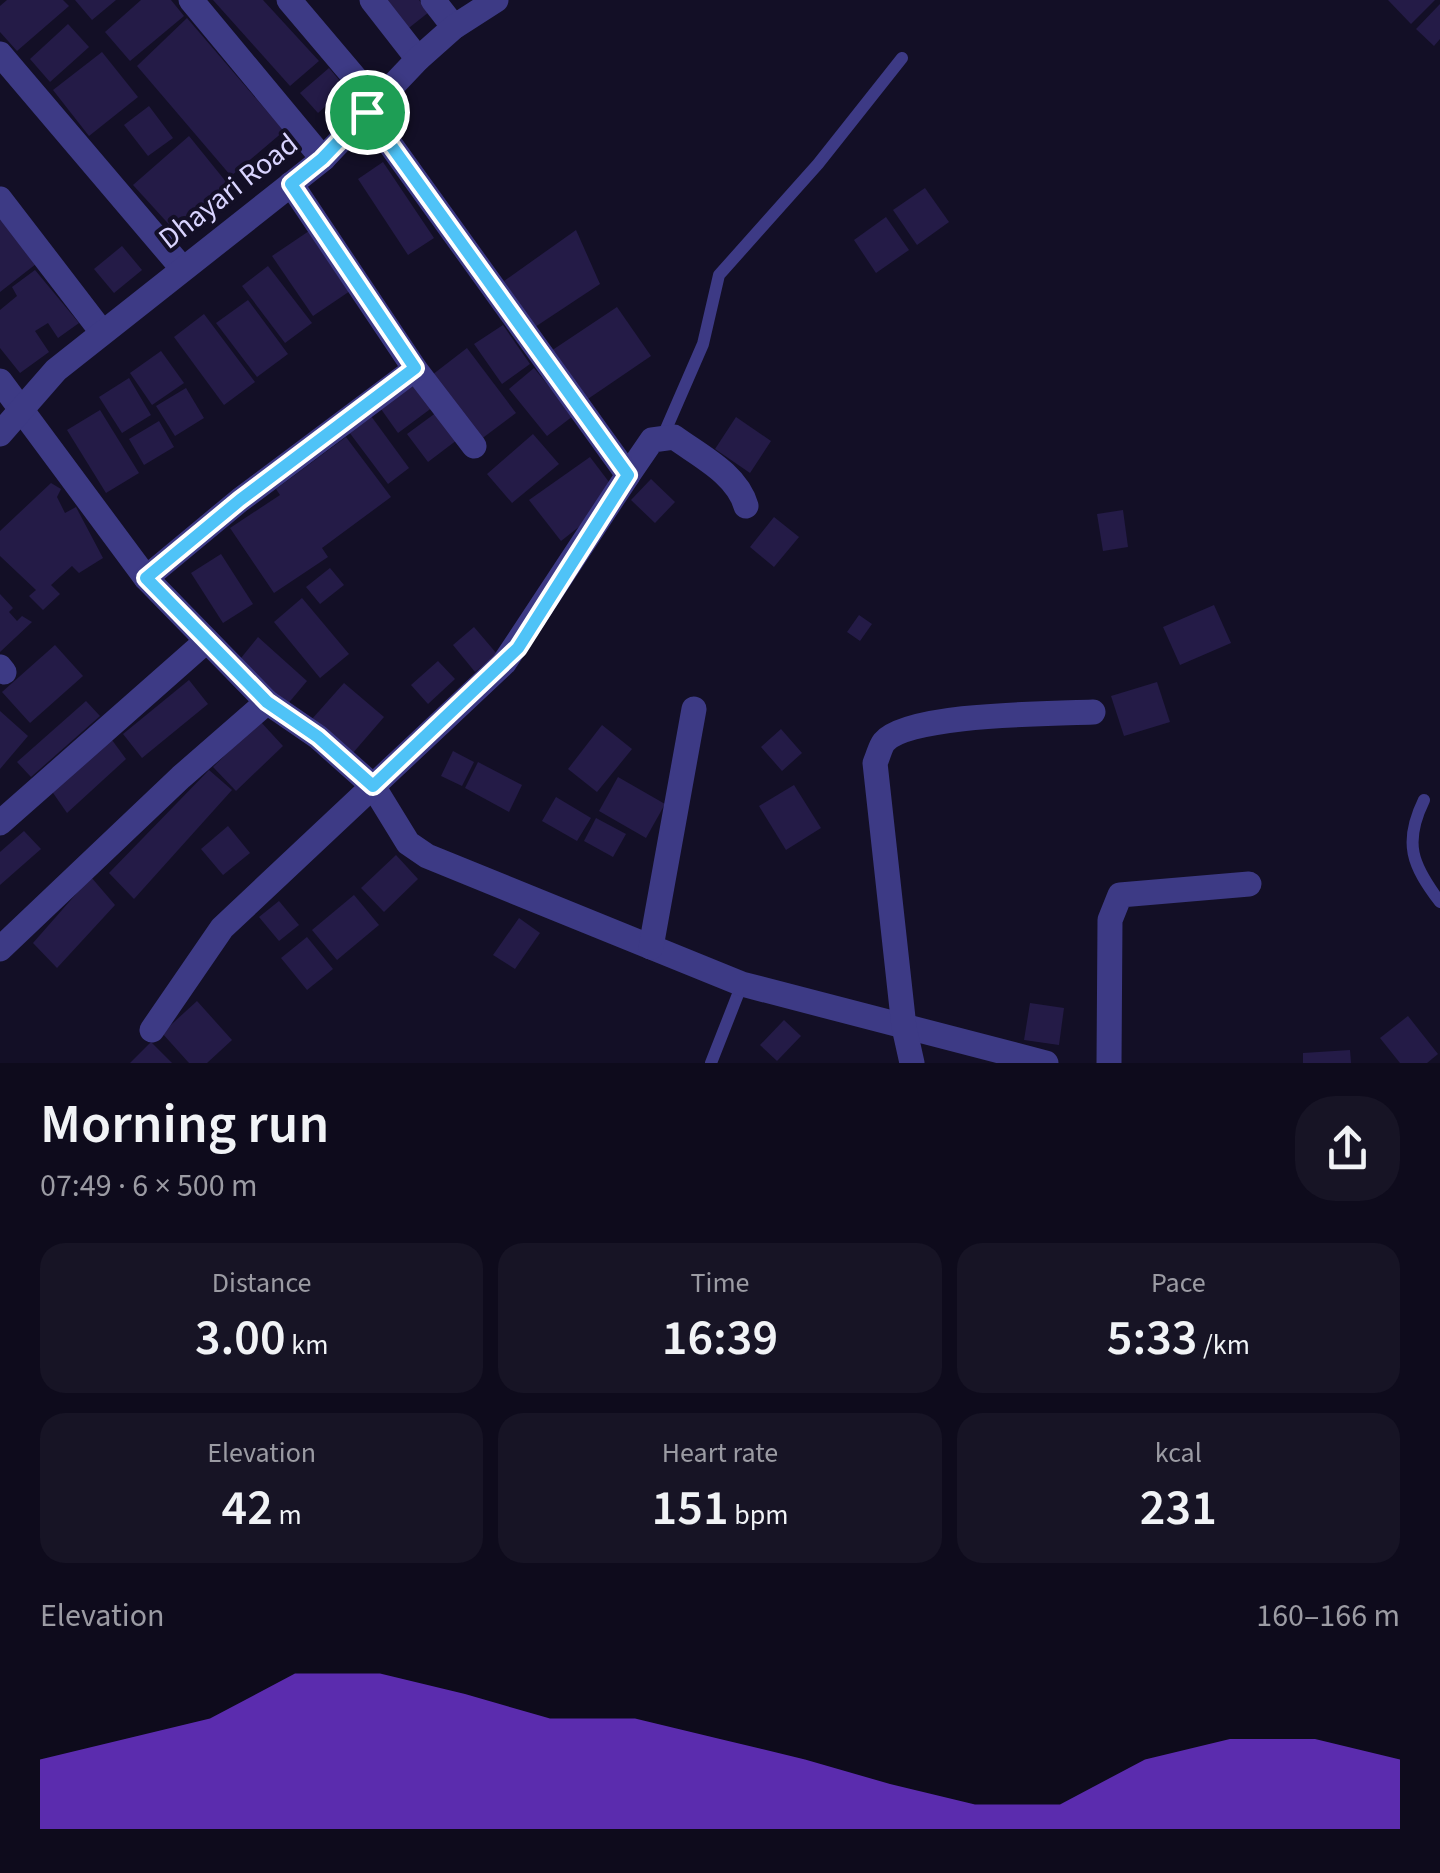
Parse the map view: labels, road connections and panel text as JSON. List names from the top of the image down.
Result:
{
  "streets": {
    "street": ["Dhayari Road"]
  },
  "page": {
    "heading": ["Morning run", "07:49 · 6 × 500 m"],
    "stats": [
      ["Distance", "3.00 km"],
      ["Time", "16:39"],
      ["Pace", "5:33 /km"],
      ["Elevation", "42 m"],
      ["Heart rate", "151 bpm"],
      ["kcal", "231"]
    ],
    "chart": ["Elevation", "160–166 m"]
  }
}
